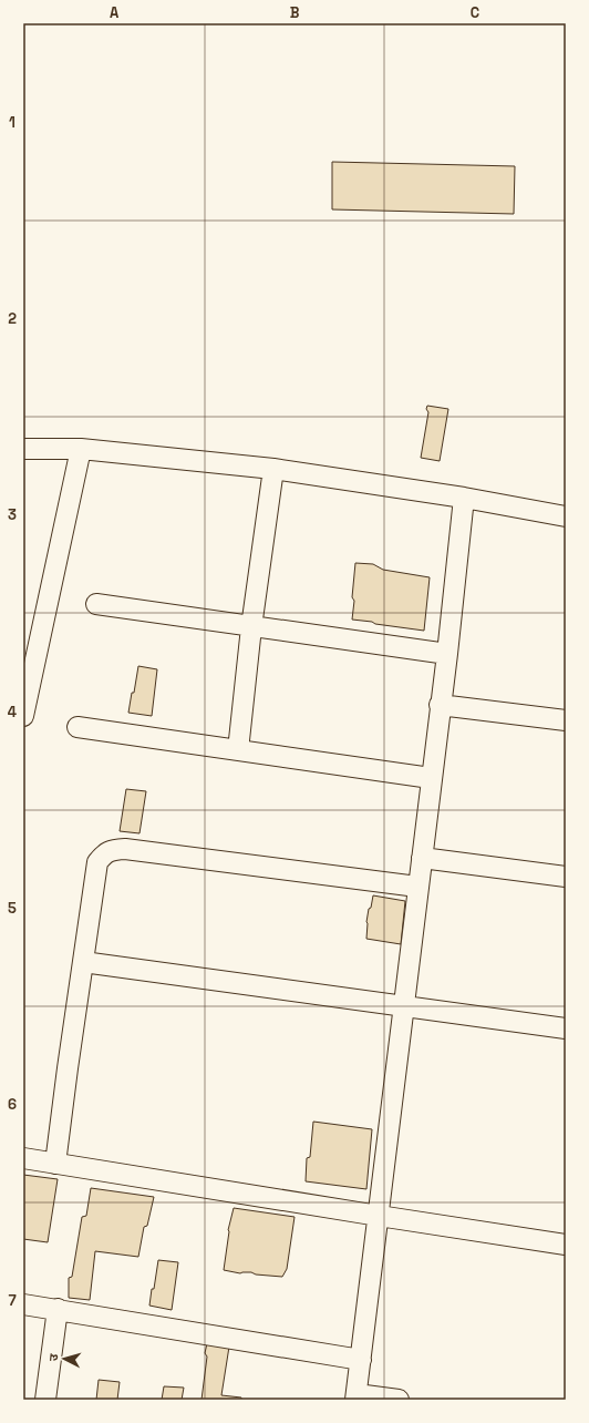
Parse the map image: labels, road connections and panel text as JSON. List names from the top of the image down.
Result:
{
  "north": "left",
  "grid": {
    "columns": ["A", "B", "C"],
    "rows": [
      "1",
      "2",
      "3",
      "4",
      "5",
      "6",
      "7"
    ]
  }
}
